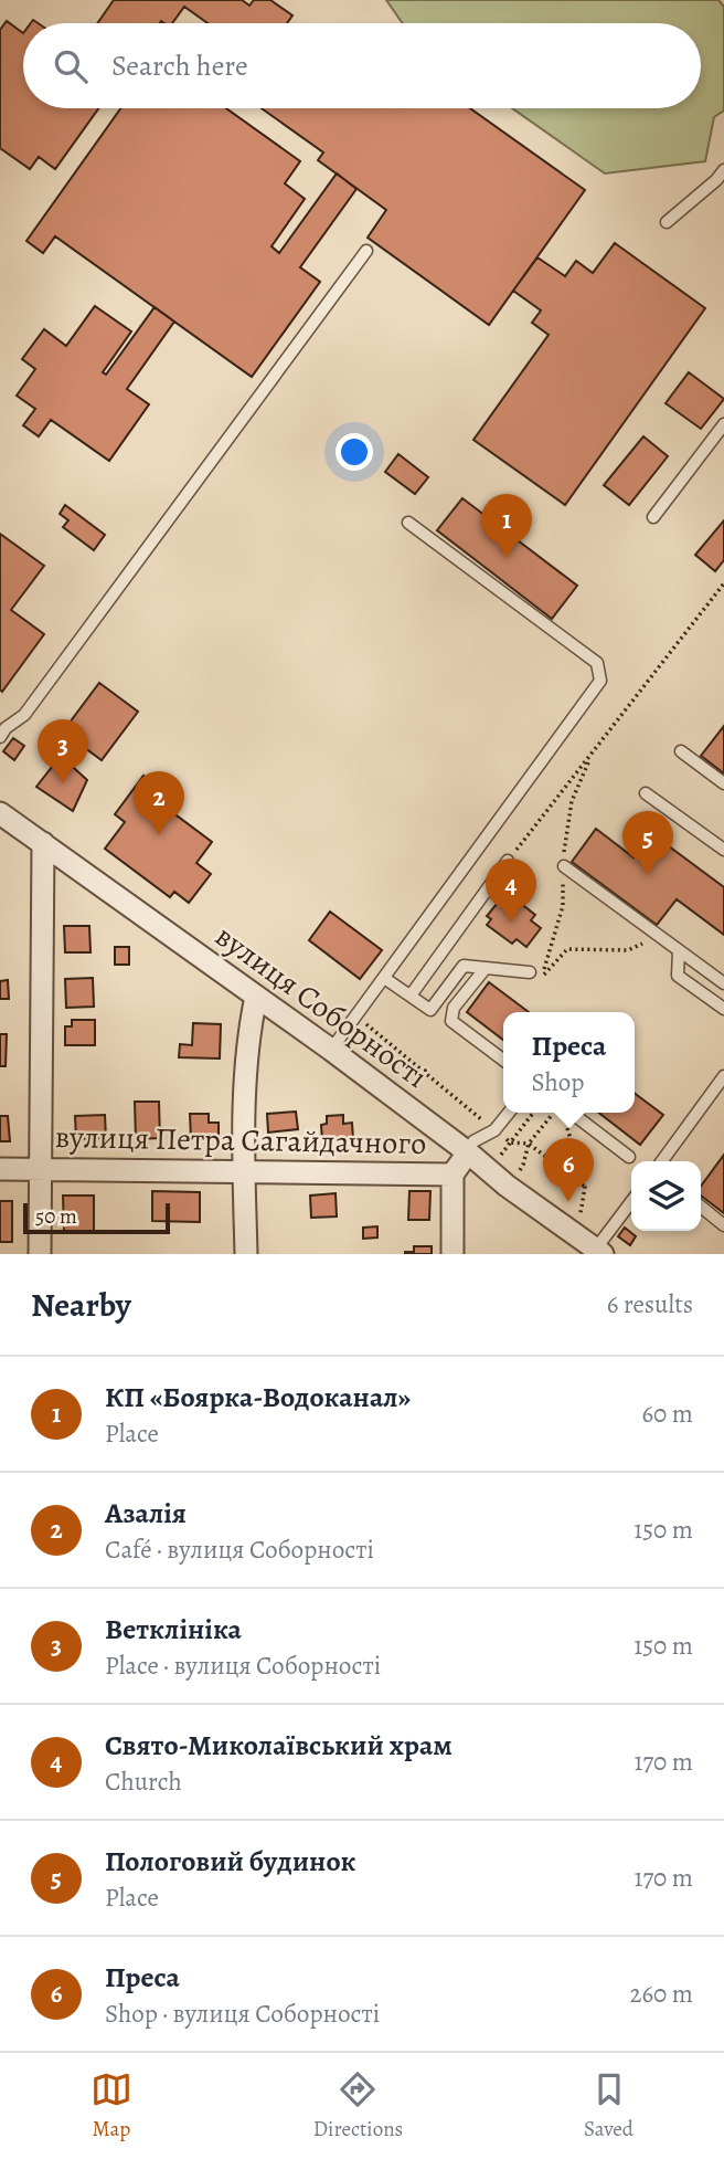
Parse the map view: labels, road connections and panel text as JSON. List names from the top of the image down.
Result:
{
  "streets": {
    "street": ["вулиця Соборності", "вулиця Петра Сагайдачного"]
  },
  "crossings": [
    ["вулиця Соборності", "вулиця Петра Сагайдачного"]
  ],
  "scale_bar": "50 m",
  "page": {
    "search": "Search here",
    "pins": [
      "1",
      "3",
      "2",
      "5",
      "4",
      "6"
    ],
    "popup": ["Преса", "Shop"],
    "scale": "50 m",
    "heading": ["Nearby", "6 results"],
    "list": [
      {
        "mark": "1",
        "name": "КП «Боярка-Водоканал»",
        "note": "Place",
        "value": "60 m"
      },
      {
        "mark": "2",
        "name": "Азалія",
        "note": "Café · вулиця Соборності",
        "value": "150 m"
      },
      {
        "mark": "3",
        "name": "Ветклініка",
        "note": "Place · вулиця Соборності",
        "value": "150 m"
      },
      {
        "mark": "4",
        "name": "Свято-Миколаївський храм",
        "note": "Church",
        "value": "170 m"
      },
      {
        "mark": "5",
        "name": "Пологовий будинок",
        "note": "Place",
        "value": "170 m"
      },
      {
        "mark": "6",
        "name": "Преса",
        "note": "Shop · вулиця Соборності",
        "value": "260 m"
      }
    ],
    "nav": ["Map", "Directions", "Saved"]
  }
}
